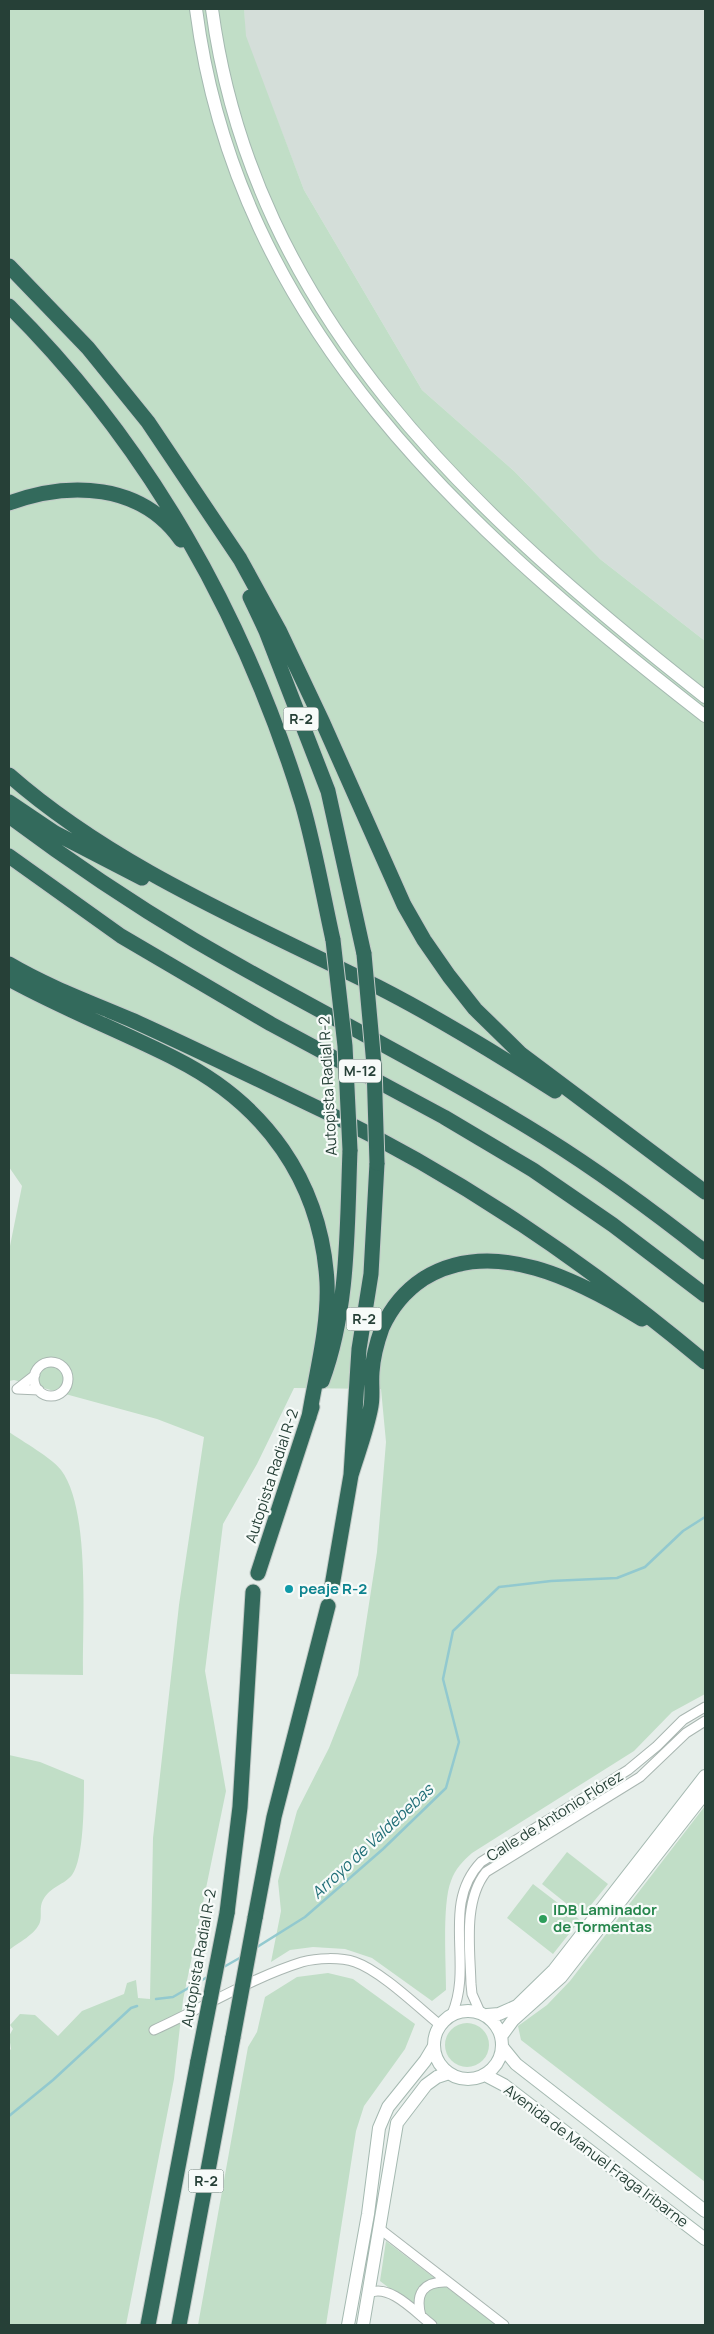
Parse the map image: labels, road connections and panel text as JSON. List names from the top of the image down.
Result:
{
  "streets": {
    "highway": ["R-2", "M-12", "Autopista Radial R-2"],
    "street": ["Calle de Antonio Flórez", "Avenida de Manuel Fraga Iribarne"]
  },
  "crossings": [
    ["R-2", "Autopista Radial R-2"],
    ["Calle de Antonio Flórez", "Avenida de Manuel Fraga Iribarne"]
  ],
  "water": ["Arroyo de Valdebebas"],
  "places": ["peaje R-2", "IDB Laminador de Tormentas"]
}
